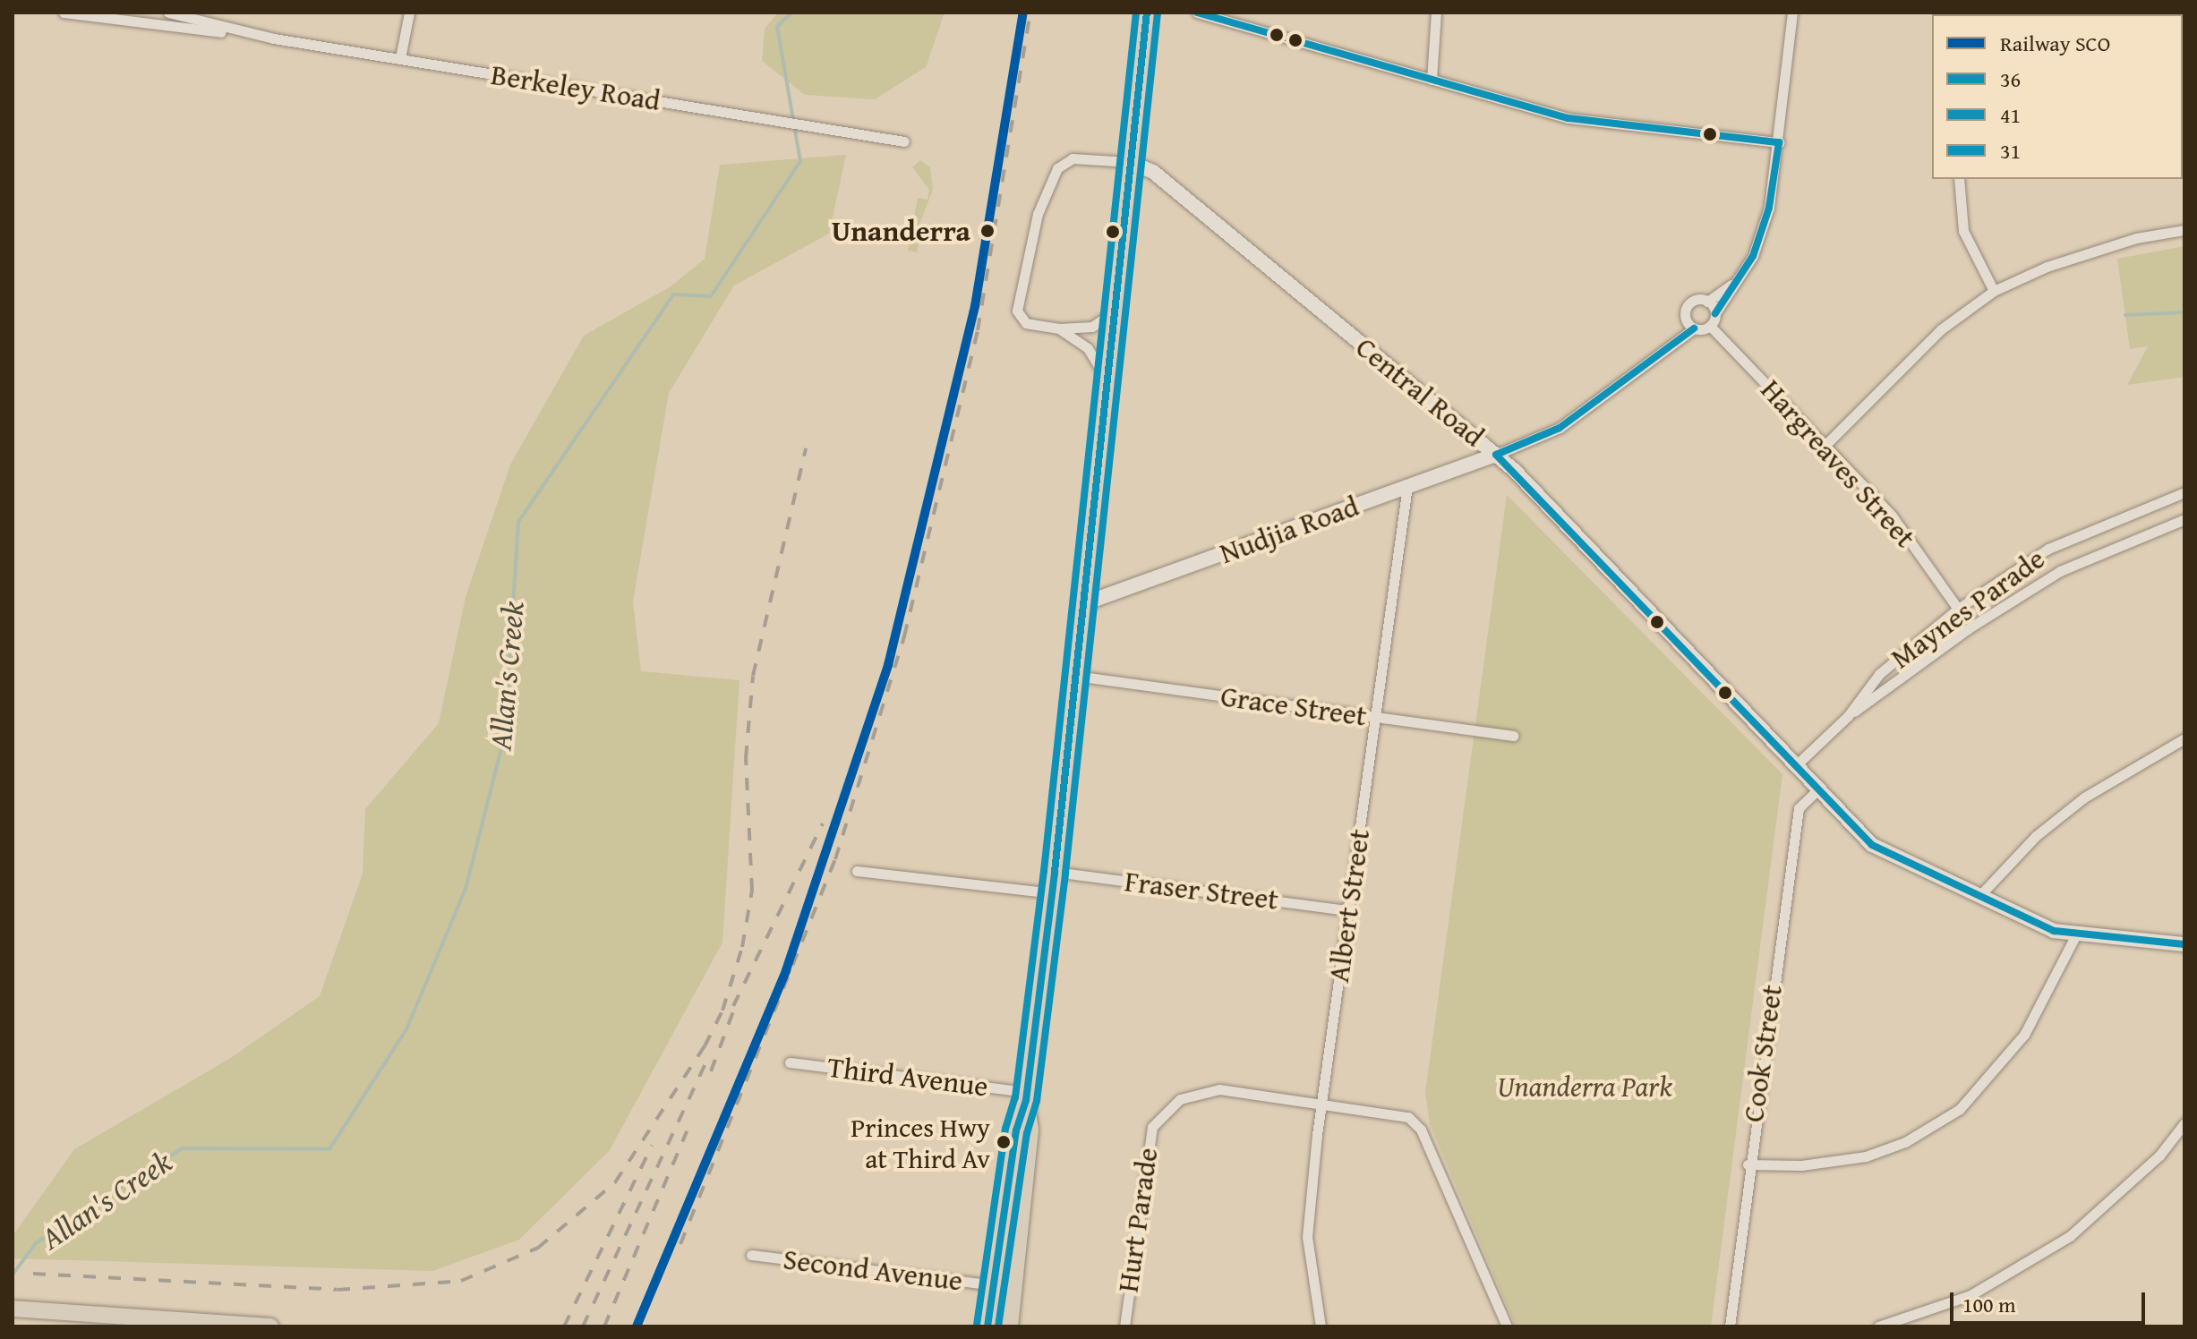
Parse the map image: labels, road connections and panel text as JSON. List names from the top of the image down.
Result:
{
  "streets": {
    "main road": ["Central Road", "Nudjia Road"],
    "street": [
      "Berkeley Road",
      "Hargreaves Street",
      "Maynes Parade",
      "Grace Street",
      "Fraser Street",
      "Albert Street",
      "Cook Street",
      "Third Avenue",
      "Hurt Parade",
      "Second Avenue"
    ]
  },
  "crossings": [
    ["Central Road", "Nudjia Road"],
    ["Central Road", "Maynes Parade"],
    ["Central Road", "Cook Street"],
    ["Hargreaves Street", "Maynes Parade"],
    ["Nudjia Road", "Albert Street"],
    ["Grace Street", "Albert Street"],
    ["Fraser Street", "Albert Street"],
    ["Albert Street", "Hurt Parade"]
  ],
  "water": ["Allan's Creek"],
  "parks": ["Unanderra Park"],
  "places": ["Unanderra", "Princes Hwy at Third Av"],
  "lines": [
    "rail line SCO",
    "transit line 36",
    "transit line 31",
    "transit line 41"
  ],
  "legend": [
    "Railway SCO",
    "36",
    "41",
    "31"
  ],
  "scale_bar": "100 m"
}
